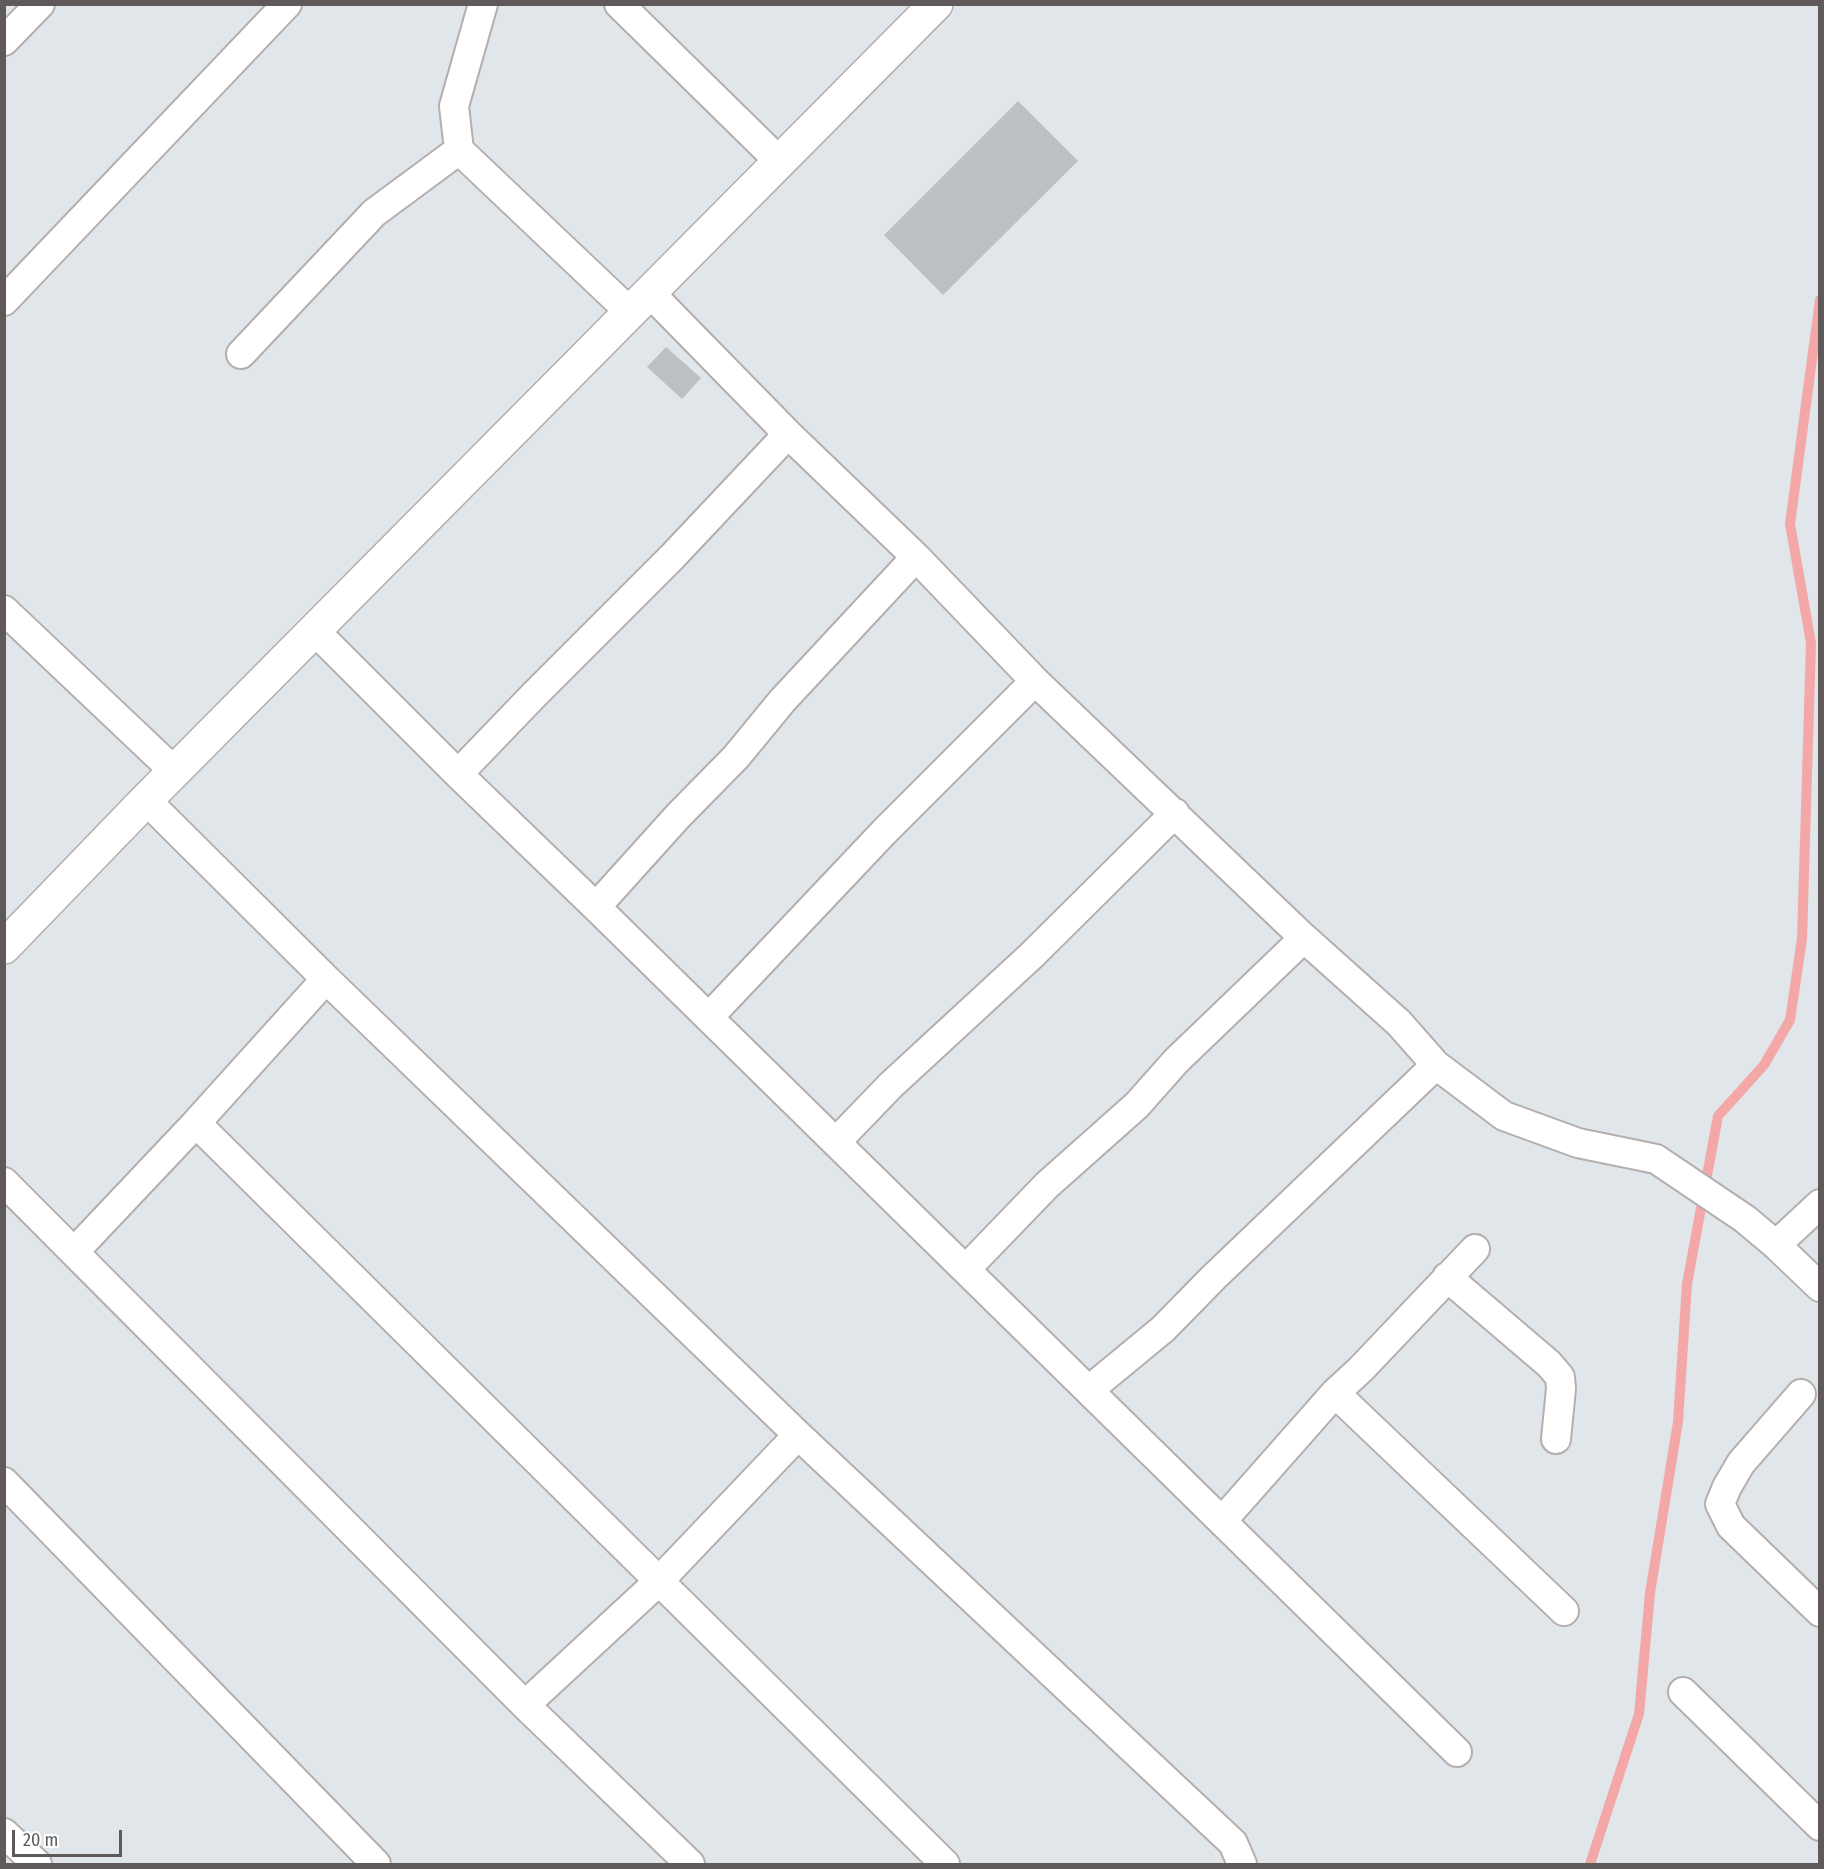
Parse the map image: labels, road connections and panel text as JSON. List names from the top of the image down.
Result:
{
  "scale_bar": "20 m"
}
